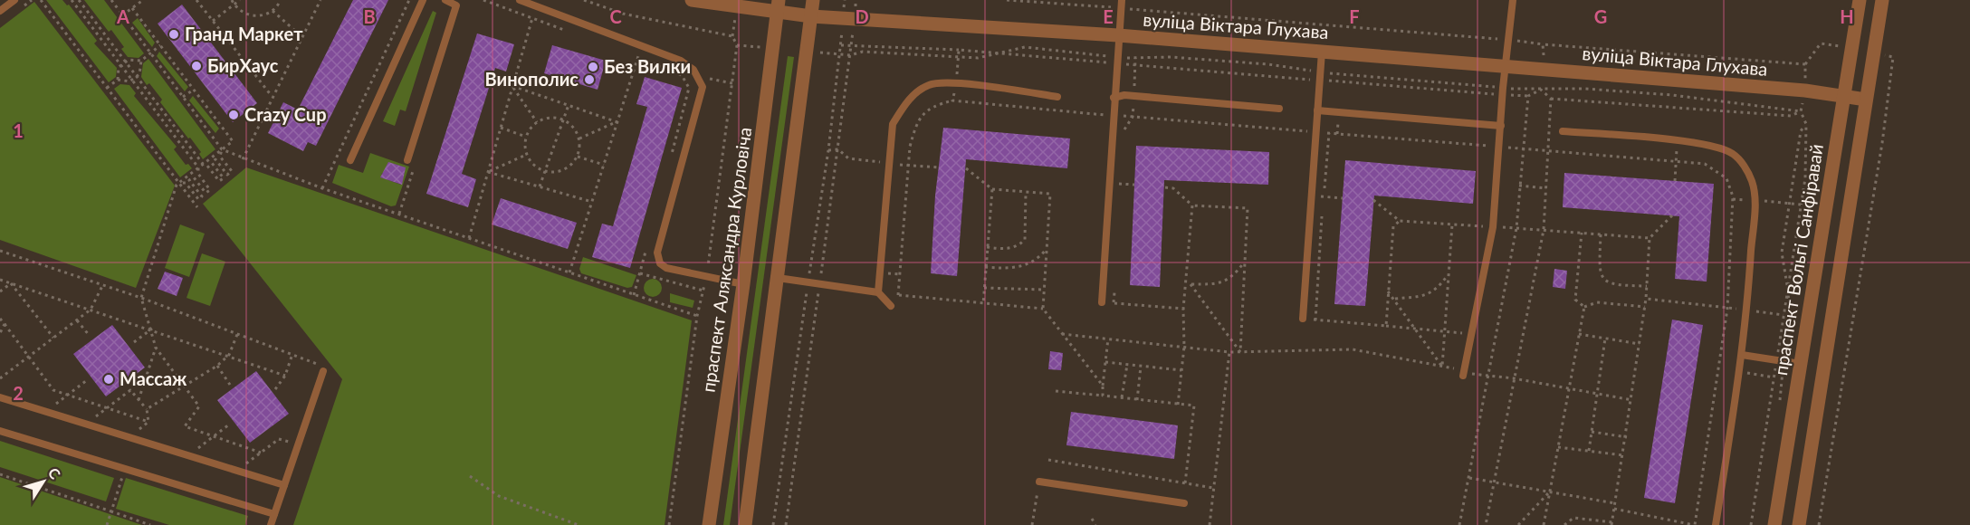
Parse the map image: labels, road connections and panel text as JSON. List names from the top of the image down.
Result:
{
  "streets": {
    "street": ["вуліца Віктара Глухава", "праспект Аляксандра Курловіча", "праспект Вольгі Санфіравай"]
  },
  "crossings": [
    ["вуліца Віктара Глухава", "праспект Аляксандра Курловіча"],
    ["вуліца Віктара Глухава", "праспект Вольгі Санфіравай"]
  ],
  "places": [
    "Гранд Маркет",
    "БирХаус",
    "Без Вилки",
    "Винополис",
    "Crazy Cup",
    "Массаж"
  ],
  "north": "top right",
  "grid": {
    "columns": [
      "A",
      "B",
      "C",
      "D",
      "E",
      "F",
      "G",
      "H"
    ],
    "rows": ["1", "2"]
  }
}
